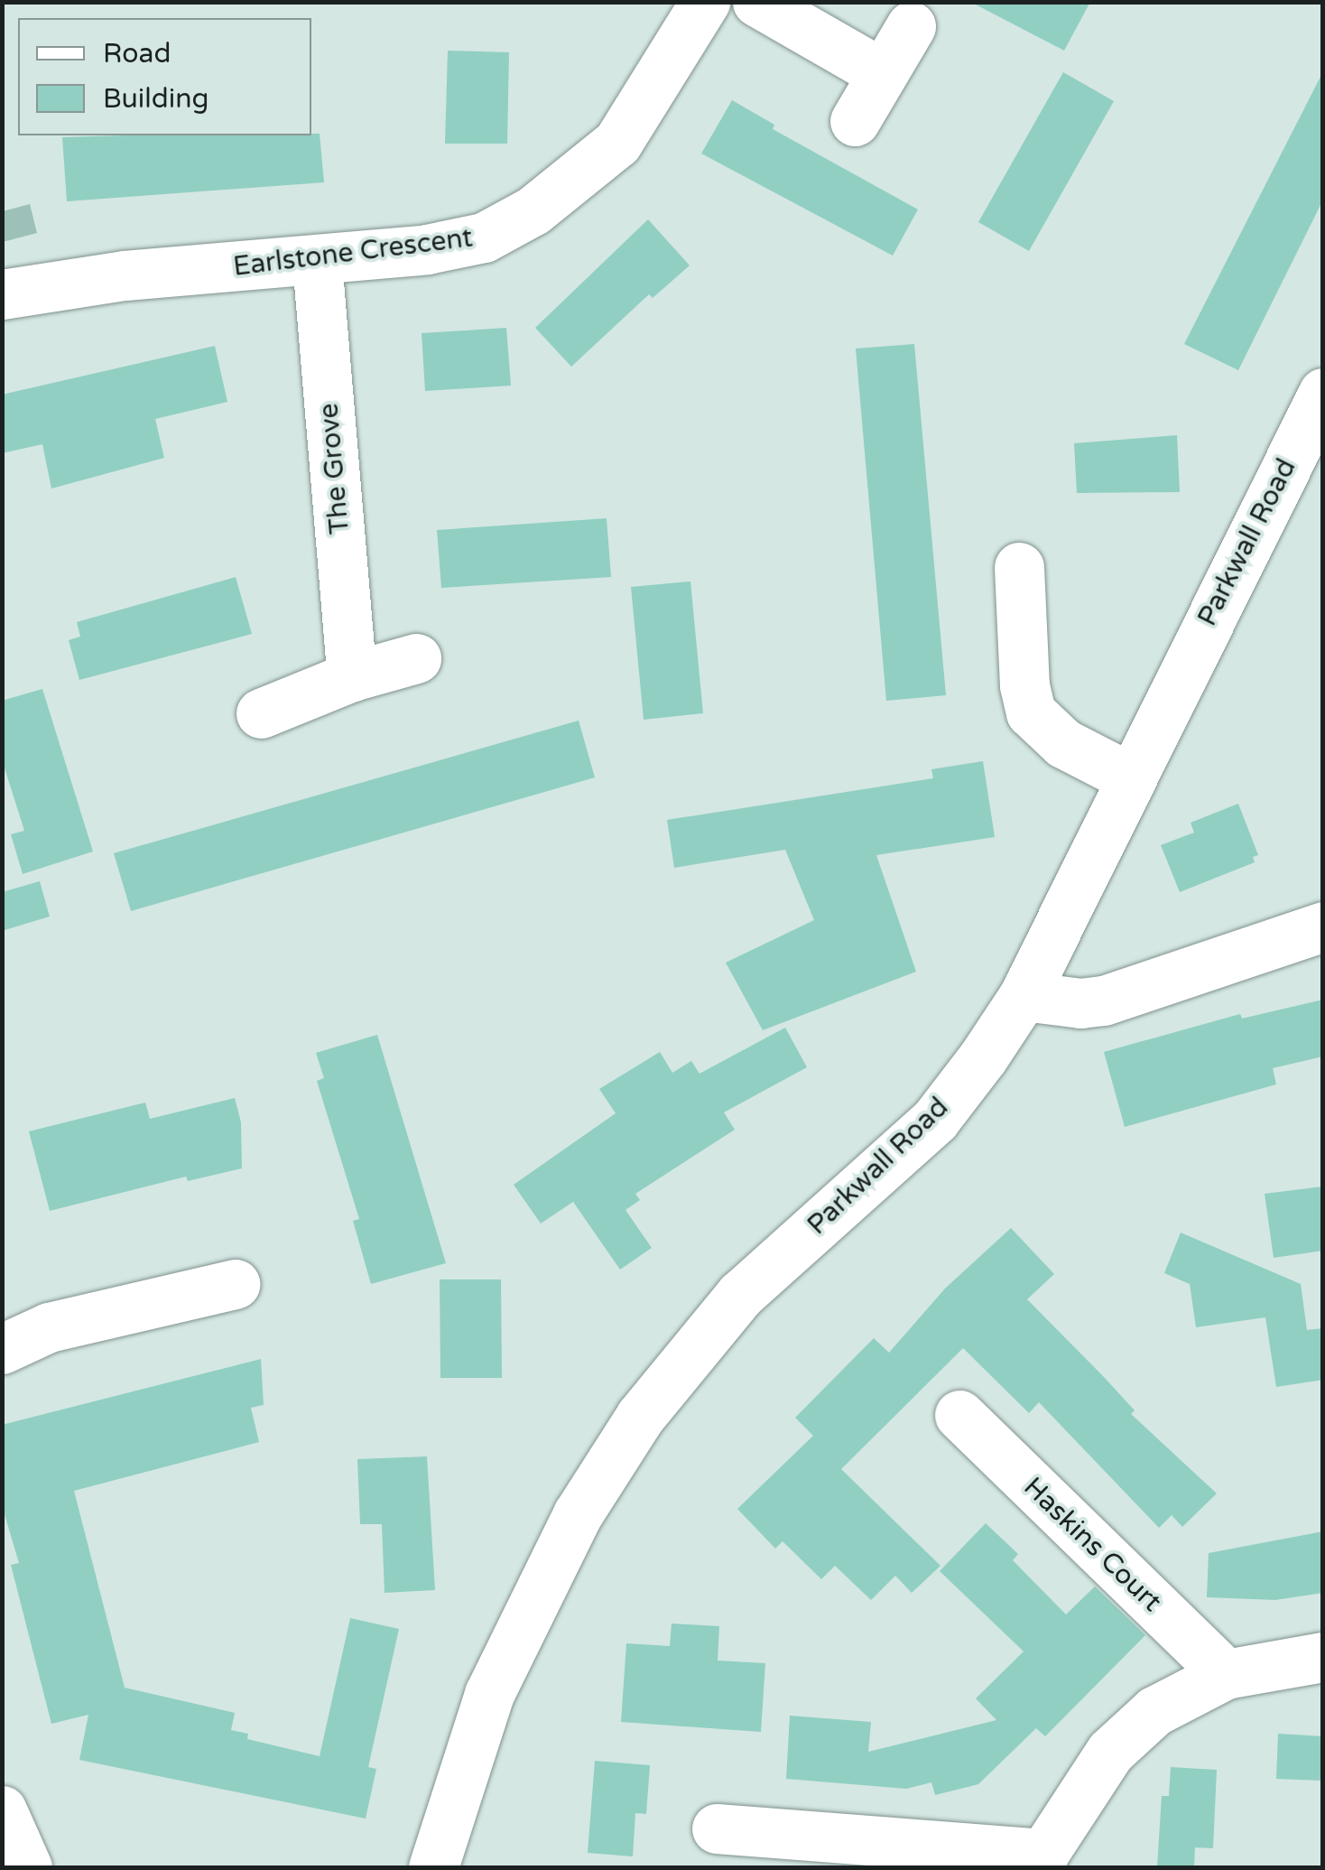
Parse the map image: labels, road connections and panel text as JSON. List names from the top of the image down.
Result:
{
  "streets": {
    "street": [
      "Earlstone Crescent",
      "The Grove",
      "Parkwall Road",
      "Haskins Court"
    ]
  },
  "crossings": [
    ["Earlstone Crescent", "The Grove"]
  ],
  "legend": ["Road", "Building"]
}
